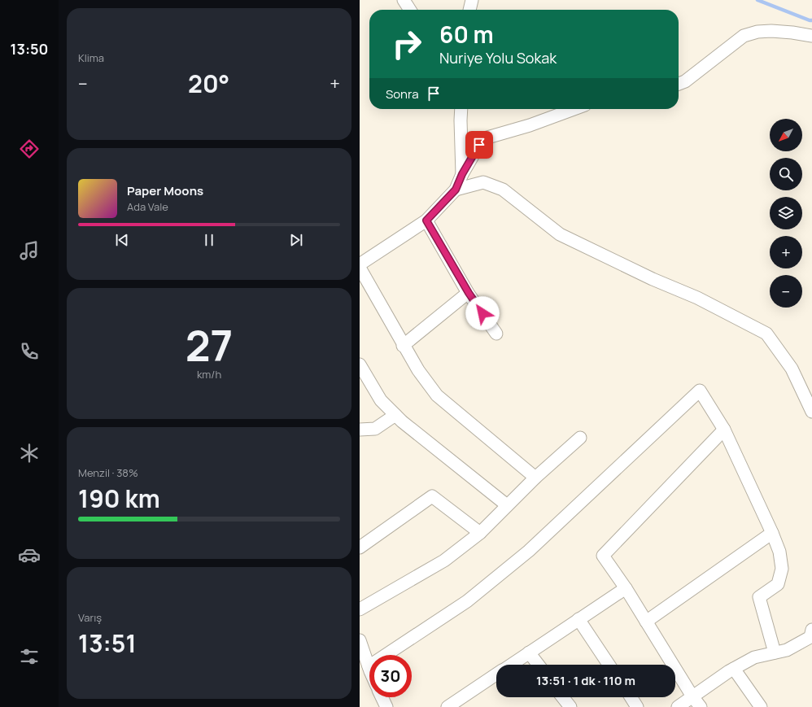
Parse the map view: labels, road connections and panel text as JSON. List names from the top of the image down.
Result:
{
  "north": "bottom left",
  "page": {
    "tabs": "13:50",
    "tile": [
      "Klima",
      ["27", "km/h"],
      ["Menzil · 38%", "190 km"],
      ["Varış", "13:51"]
    ],
    "turn": ["60 m", "Nuriye Yolu Sokak"],
    "heat": ["−", "20°", "+"],
    "then": "Sonra",
    "map_buttons": ["+", "−"],
    "song": ["Paper Moons", "Ada Vale"],
    "limit": "30",
    "trip": "13:51 · 1 dk · 110 m"
  }
}
